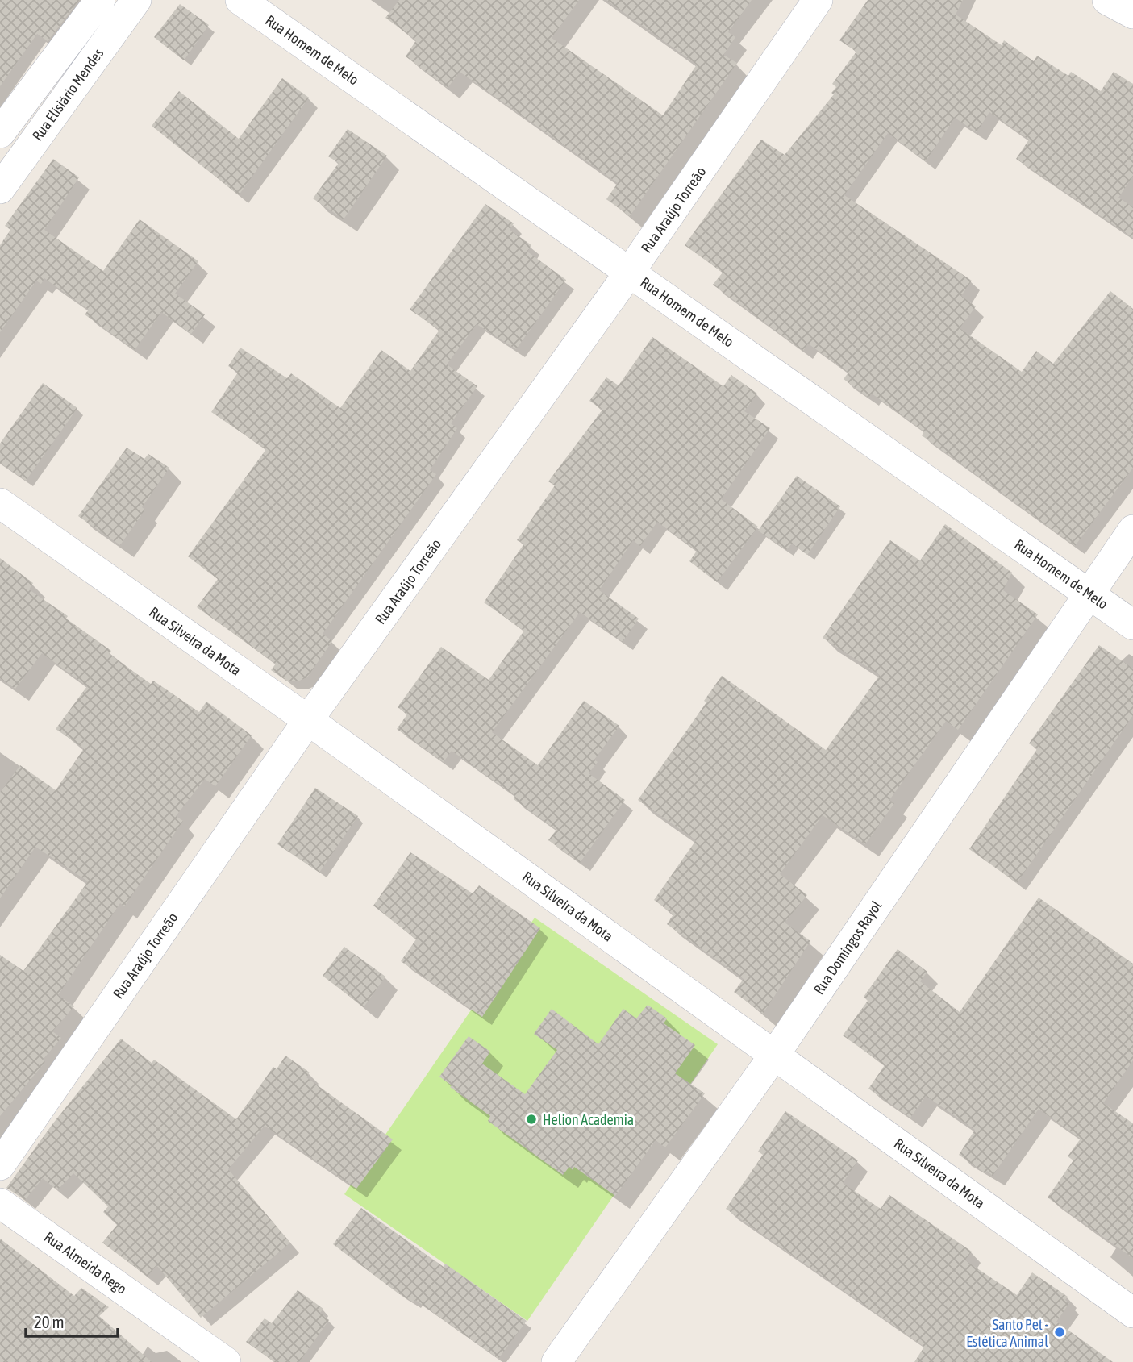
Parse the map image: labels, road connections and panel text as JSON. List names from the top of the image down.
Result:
{
  "streets": {
    "street": [
      "Rua Homem de Melo",
      "Rua Elisiário Mendes",
      "Rua Araújo Torreão",
      "Rua Silveira da Mota",
      "Rua Domingos Rayol",
      "Rua Almeida Rego"
    ]
  },
  "crossings": [
    ["Rua Homem de Melo", "Rua Araújo Torreão"],
    ["Rua Homem de Melo", "Rua Domingos Rayol"],
    ["Rua Araújo Torreão", "Rua Silveira da Mota"],
    ["Rua Silveira da Mota", "Rua Domingos Rayol"]
  ],
  "places": ["Helion Academia", "Santo Pet - Estética Animal"],
  "scale_bar": "20 m"
}
